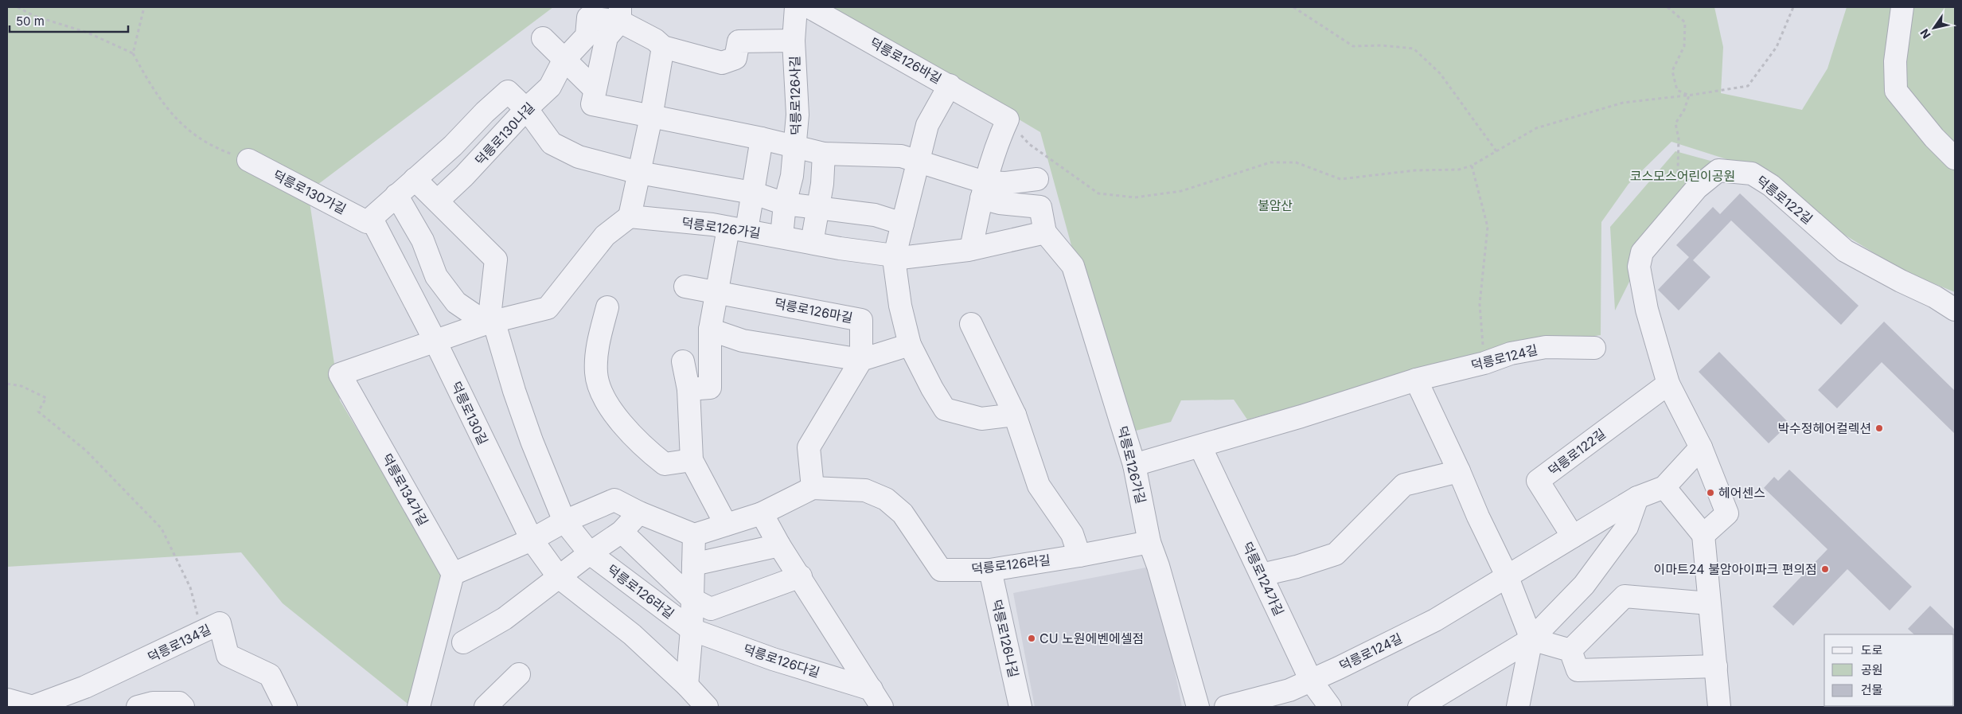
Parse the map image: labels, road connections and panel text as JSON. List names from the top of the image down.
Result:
{
  "streets": {
    "street": [
      "덕릉로126바길",
      "덕릉로126사길",
      "덕릉로130나길",
      "덕릉로130가길",
      "덕릉로122길",
      "덕릉로126가길",
      "덕릉로126마길",
      "덕릉로124길",
      "덕릉로130길",
      "덕릉로134가길",
      "덕릉로126라길",
      "덕릉로124가길",
      "덕릉로126나길",
      "덕릉로134길",
      "덕릉로126다길"
    ]
  },
  "crossings": [
    ["덕릉로126바길", "덕릉로126가길"],
    ["덕릉로126사길", "덕릉로126가길"],
    ["덕릉로122길", "덕릉로124길"],
    ["덕릉로126가길", "덕릉로124길"],
    ["덕릉로126가길", "덕릉로126라길"],
    ["덕릉로124길", "덕릉로124가길"],
    ["덕릉로130길", "덕릉로134가길"],
    ["덕릉로126라길", "덕릉로126나길"],
    ["덕릉로126라길", "덕릉로126다길"]
  ],
  "parks": ["코스모스어린이공원", "불암산"],
  "places": [
    "박수정헤어컬렉션",
    "헤어센스",
    "이마트24 불암아이파크 편의점",
    "CU 노원에벤에셀점"
  ],
  "legend": ["도로", "공원", "건물"],
  "scale_bar": "50 m",
  "north": "bottom left"
}
